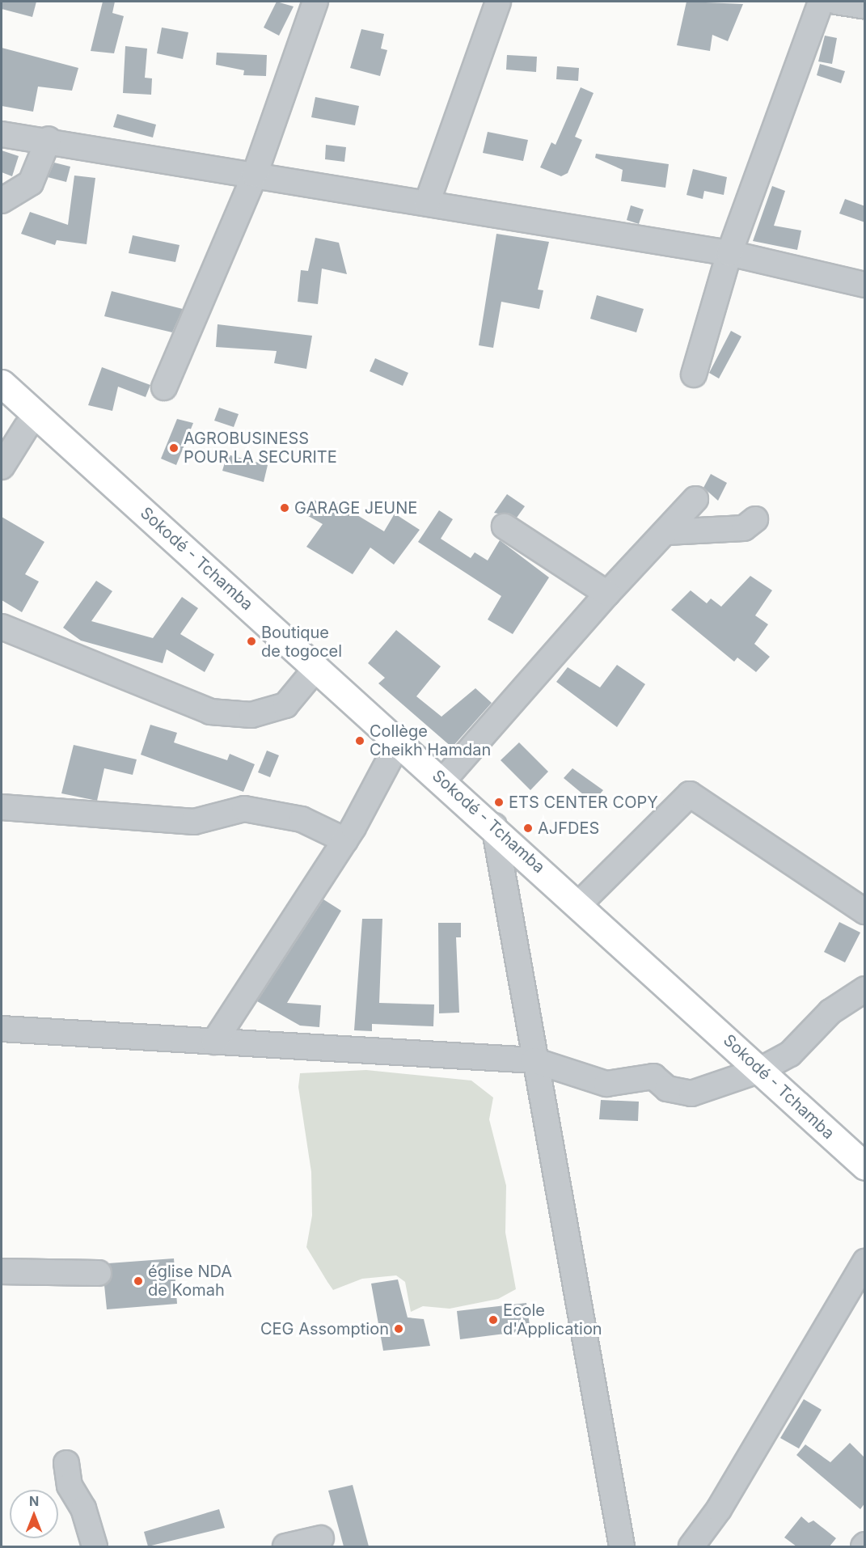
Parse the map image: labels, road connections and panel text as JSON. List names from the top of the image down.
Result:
{
  "streets": {
    "main road": ["Sokodé - Tchamba"]
  },
  "places": [
    "AGROBUSINESS POUR LA SECURITE",
    "GARAGE JEUNE",
    "Boutique de togocel",
    "Collège Cheikh Hamdan",
    "ETS CENTER COPY",
    "AJFDES",
    "église NDA de Komah",
    "Ecole d'Application",
    "CEG Assomption"
  ],
  "north": "top"
}
